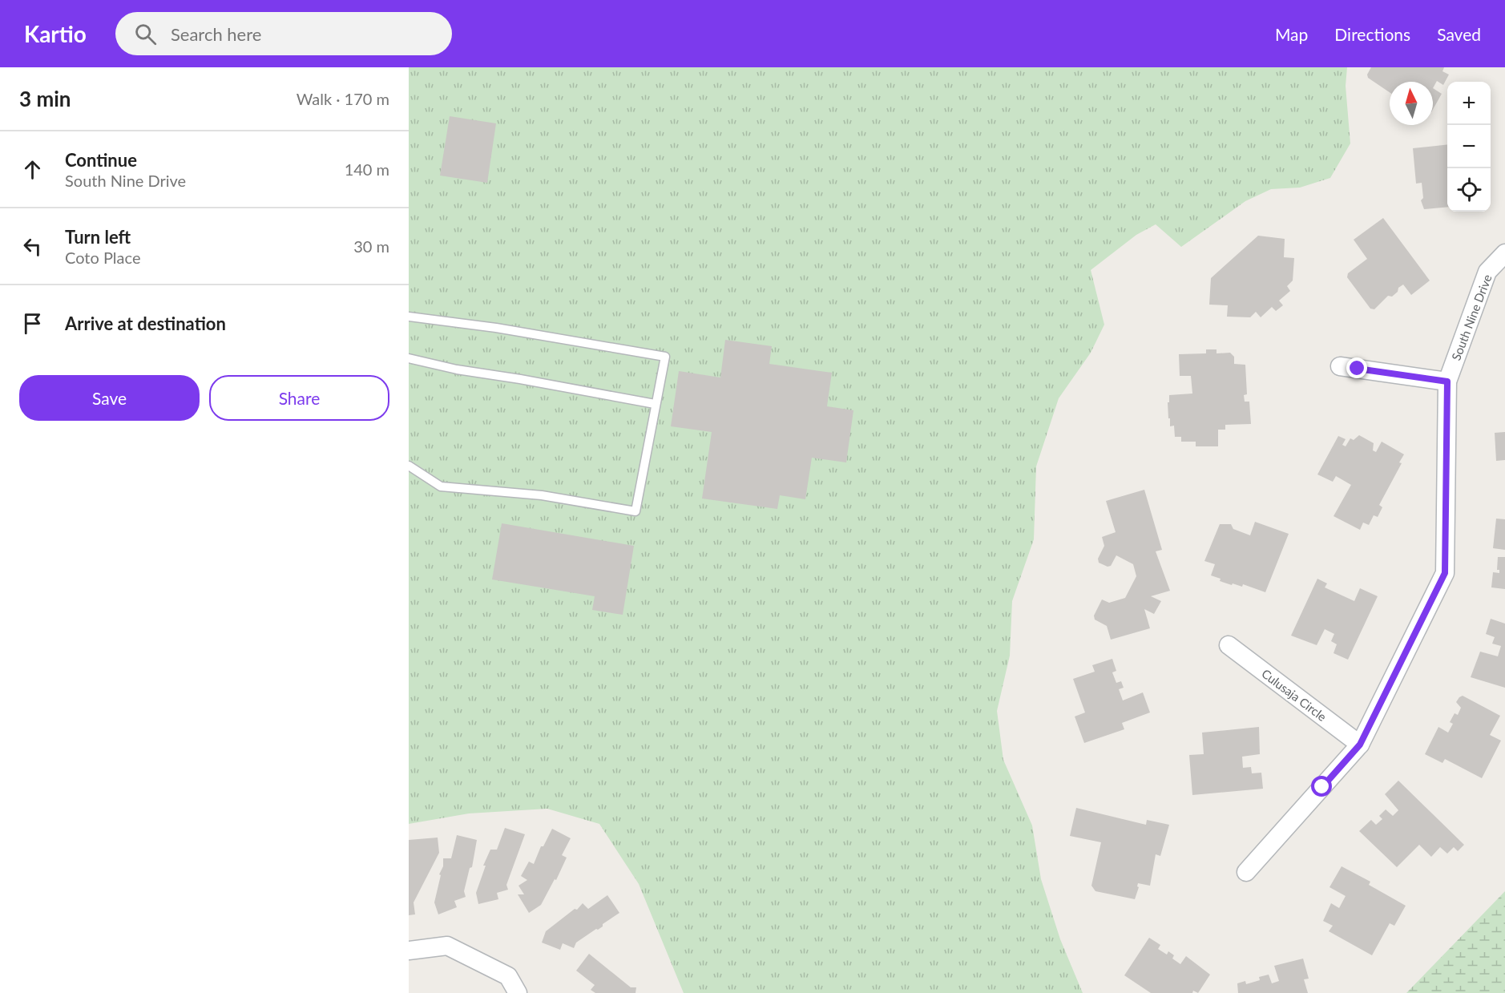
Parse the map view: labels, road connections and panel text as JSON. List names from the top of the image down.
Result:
{
  "streets": {
    "street": ["South Nine Drive", "Culusaja Circle"]
  },
  "crossings": [
    ["South Nine Drive", "Culusaja Circle"]
  ],
  "north": "top",
  "page": {
    "header": "Kartio",
    "search": "Search here",
    "nav": ["Map", "Directions", "Saved"],
    "heading": ["3 min", "Walk · 170 m"],
    "map_buttons": ["+", "−"],
    "list": [
      ["Continue", "South Nine Drive", "140 m"],
      ["Turn left", "Coto Place", "30 m"],
      "Arrive at destination"
    ],
    "buttons": ["Save", "Share"]
  }
}
